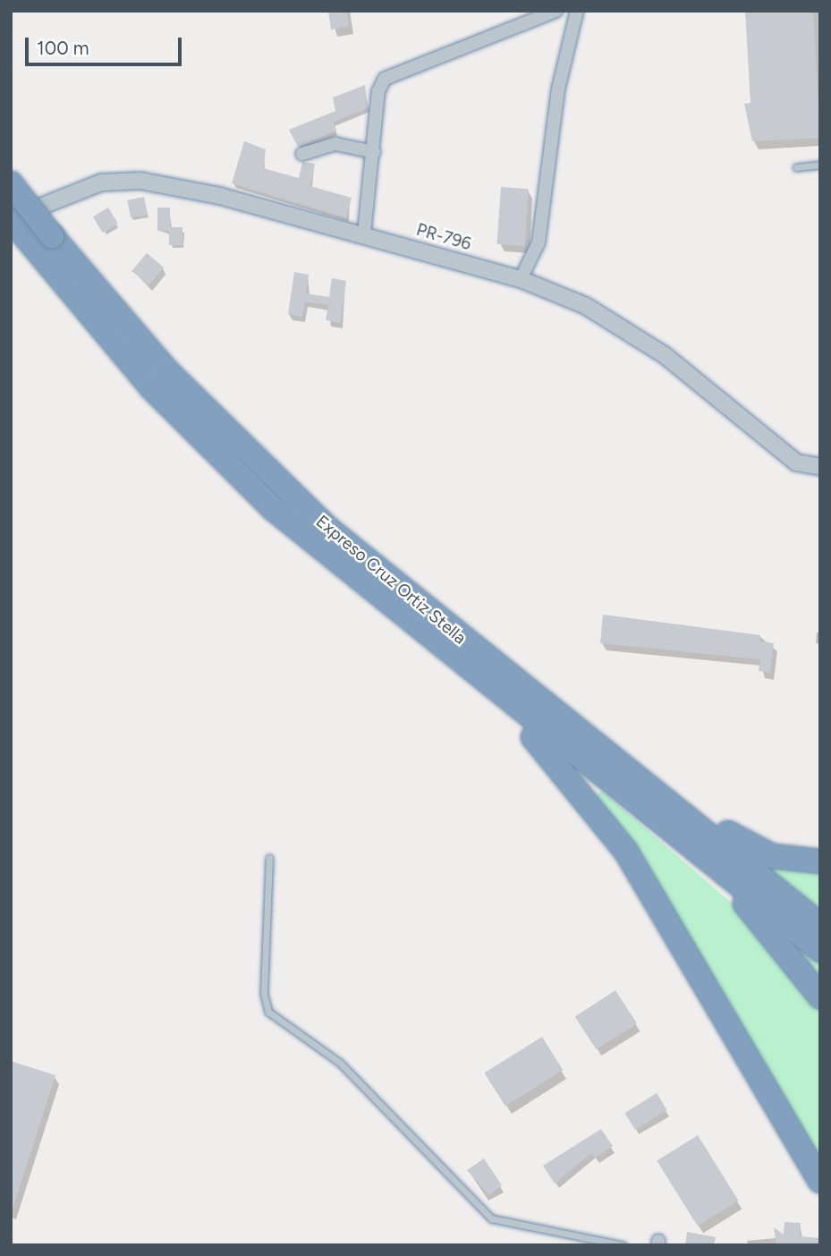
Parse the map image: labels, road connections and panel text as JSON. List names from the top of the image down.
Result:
{
  "streets": {
    "highway": ["Expreso Cruz Ortiz Stella"],
    "street": ["PR-796"]
  },
  "crossings": [
    ["PR-796", "Expreso Cruz Ortiz Stella"]
  ],
  "scale_bar": "100 m"
}
